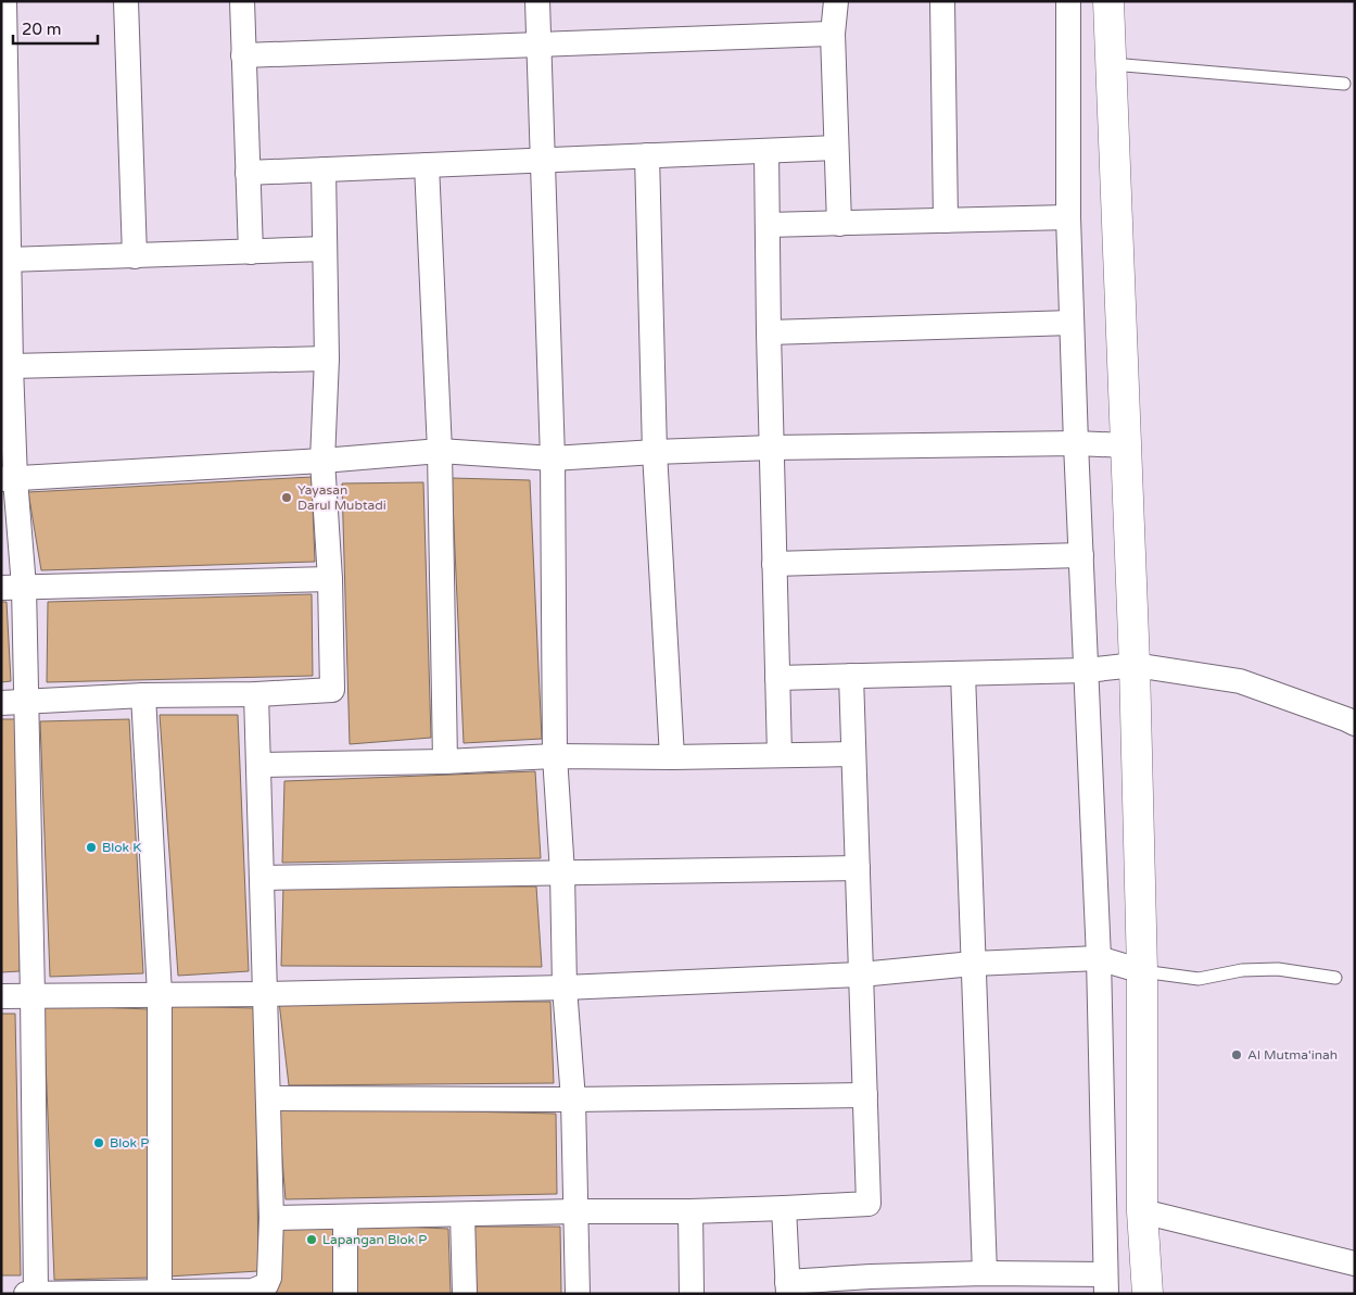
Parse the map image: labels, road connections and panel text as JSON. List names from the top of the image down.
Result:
{
  "places": [
    "Yayasan Darul Mubtadi",
    "Blok K",
    "Al Mutma'inah",
    "Blok P",
    "Lapangan Blok P"
  ],
  "scale_bar": "20 m"
}
